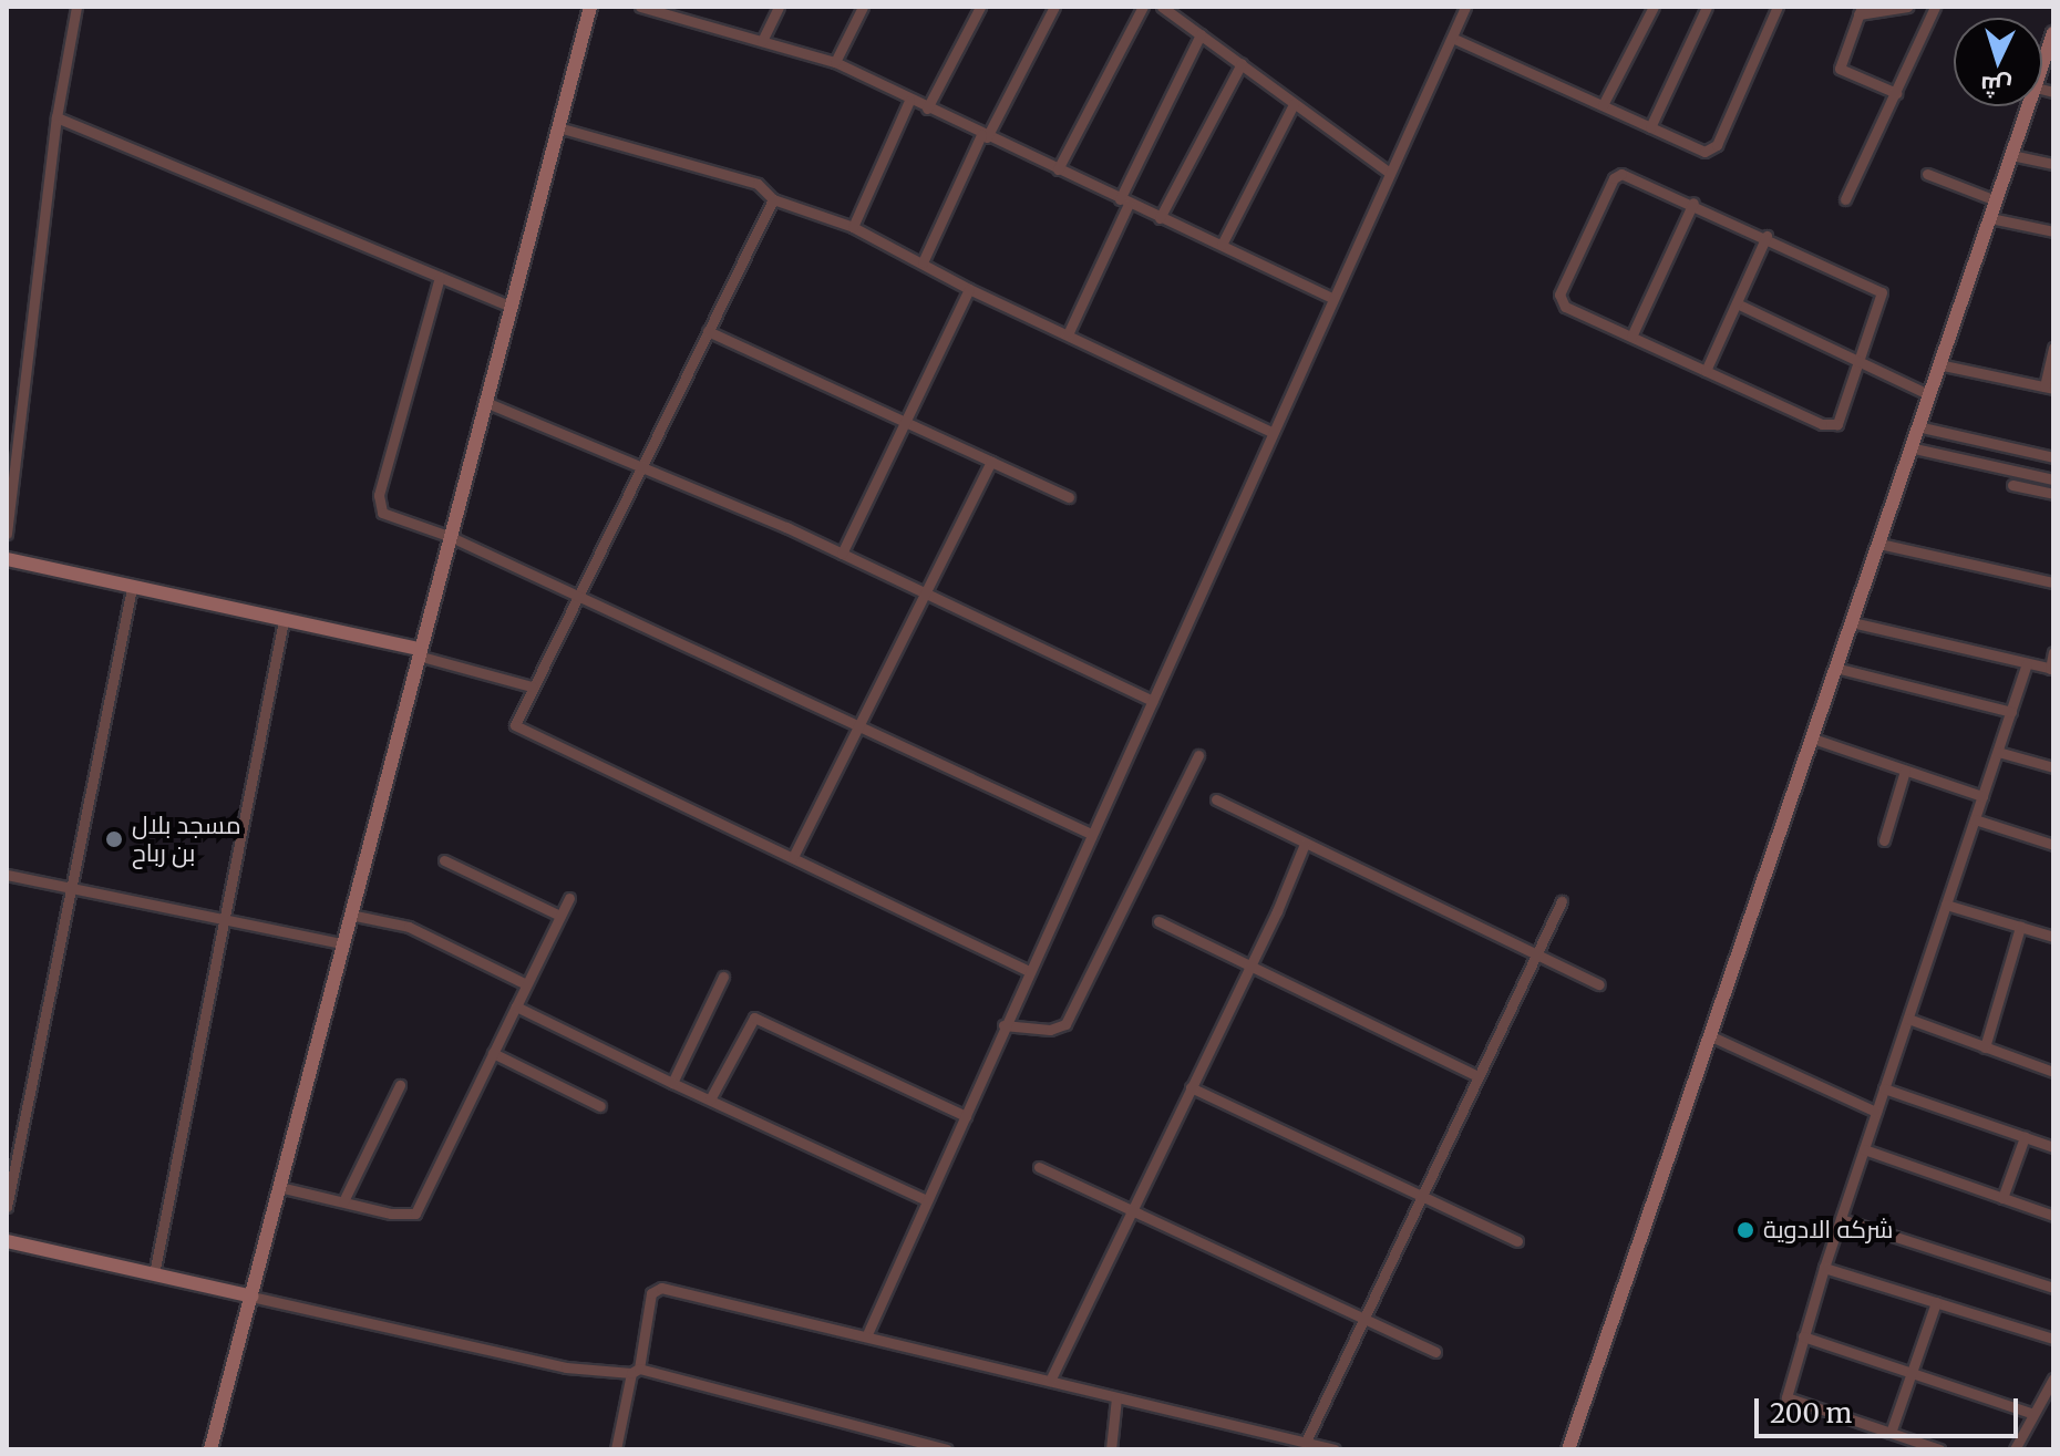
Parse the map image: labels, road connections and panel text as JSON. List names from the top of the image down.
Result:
{
  "places": ["مسجد بلال بن رباح", "شركه الادوية"],
  "scale_bar": "200 m",
  "north": "bottom"
}
